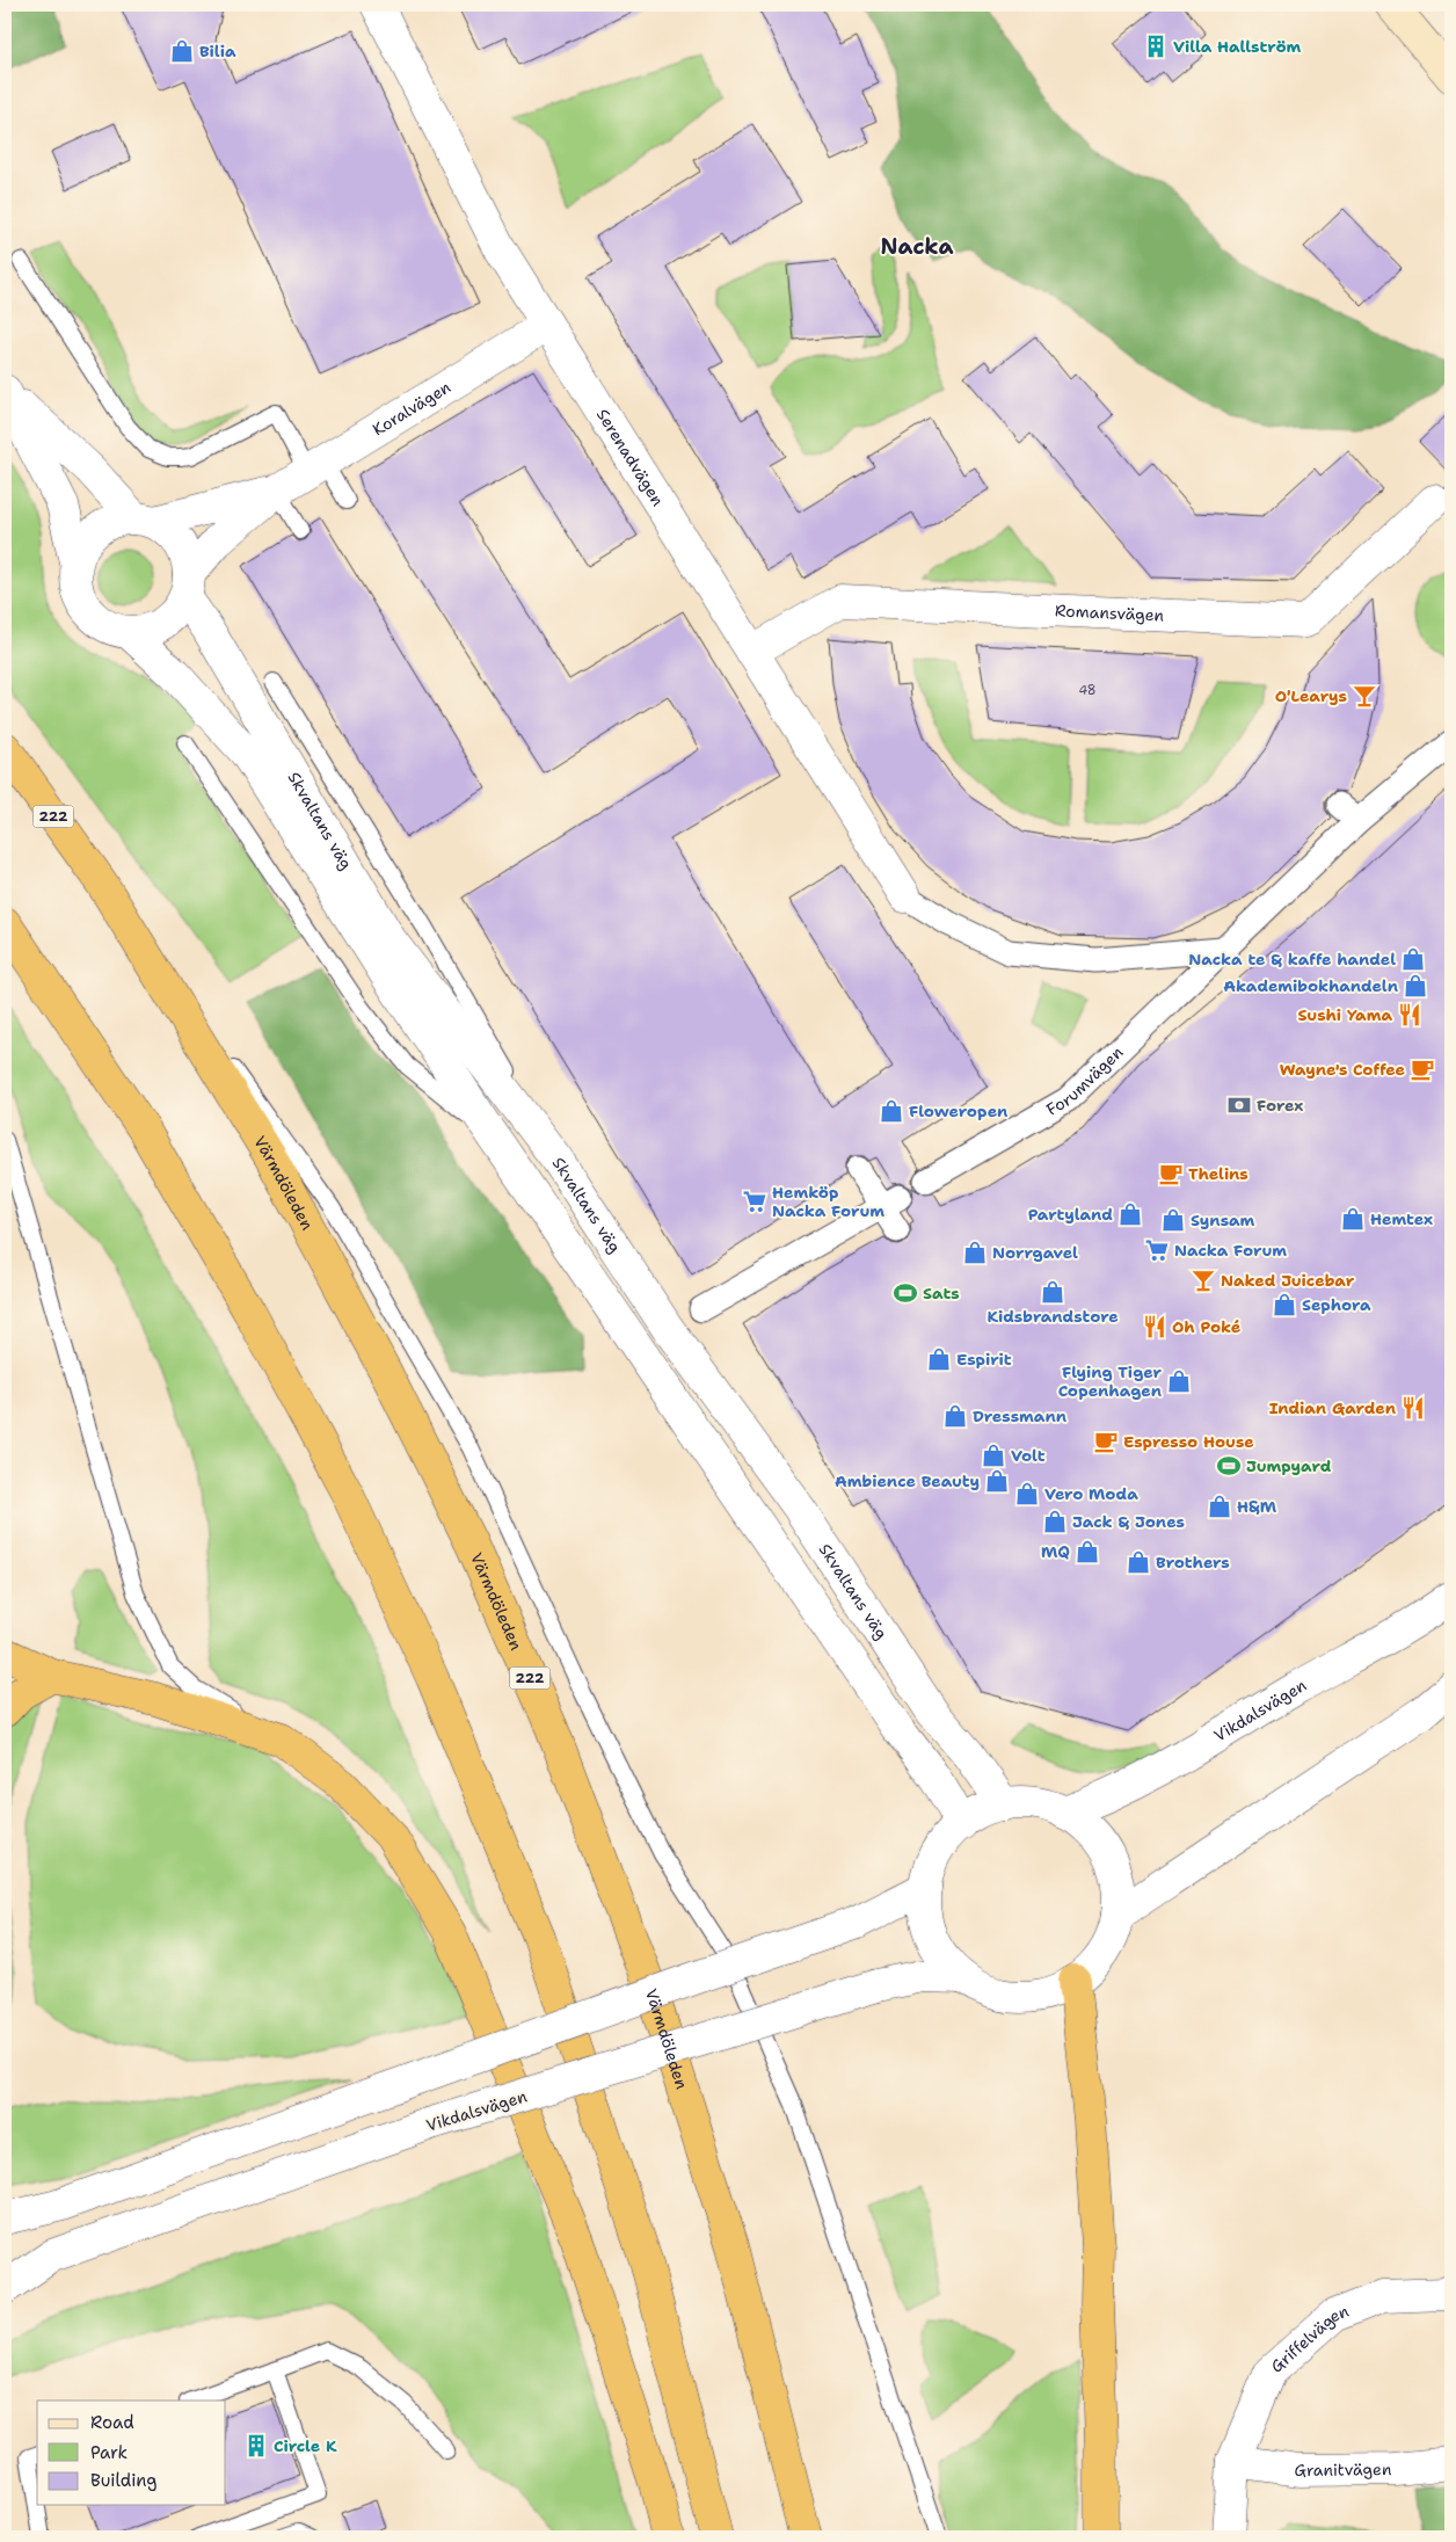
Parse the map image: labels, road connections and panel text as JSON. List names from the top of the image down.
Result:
{
  "streets": {
    "highway": ["222", "Värmdöleden"],
    "street": [
      "Koralvägen",
      "Serenadvägen",
      "Romansvägen",
      "Skvaltans väg",
      "Forumvägen",
      "Vikdalsvägen",
      "Griffelvägen",
      "Granitvägen"
    ]
  },
  "crossings": [
    ["Koralvägen", "Serenadvägen"],
    ["Koralvägen", "Skvaltans väg"],
    ["Serenadvägen", "Romansvägen"],
    ["Skvaltans väg", "Vikdalsvägen"],
    ["Griffelvägen", "Granitvägen"]
  ],
  "districts": ["Nacka"],
  "places": {
    "building": ["Villa Hallström", "Circle K"],
    "shop": [
      "Bilia",
      "Nacka te & kaffe handel",
      "Akademibokhandeln",
      "Floweropen",
      "Partyland",
      "Hemtex",
      "Synsam",
      "Norrgavel",
      "Kidsbrandstore",
      "Sephora",
      "Espirit",
      "Flying Tiger Copenhagen",
      "Dressmann",
      "Volt",
      "Ambience Beauty",
      "Vero Moda",
      "H&M",
      "Jack & Jones",
      "MQ",
      "Brothers"
    ],
    "bar": ["O'Learys", "Naked Juicebar"],
    "restaurant": ["Sushi Yama", "Oh Poké", "Indian Garden"],
    "cafe": ["Wayne's Coffee", "Thelins", "Espresso House"],
    "bank": ["Forex"],
    "supermarket": ["Hemköp Nacka Forum", "Nacka Forum"],
    "sports": ["Sats", "Jumpyard"]
  },
  "house_numbers": ["48"],
  "legend": ["Road", "Park", "Building"]
}
